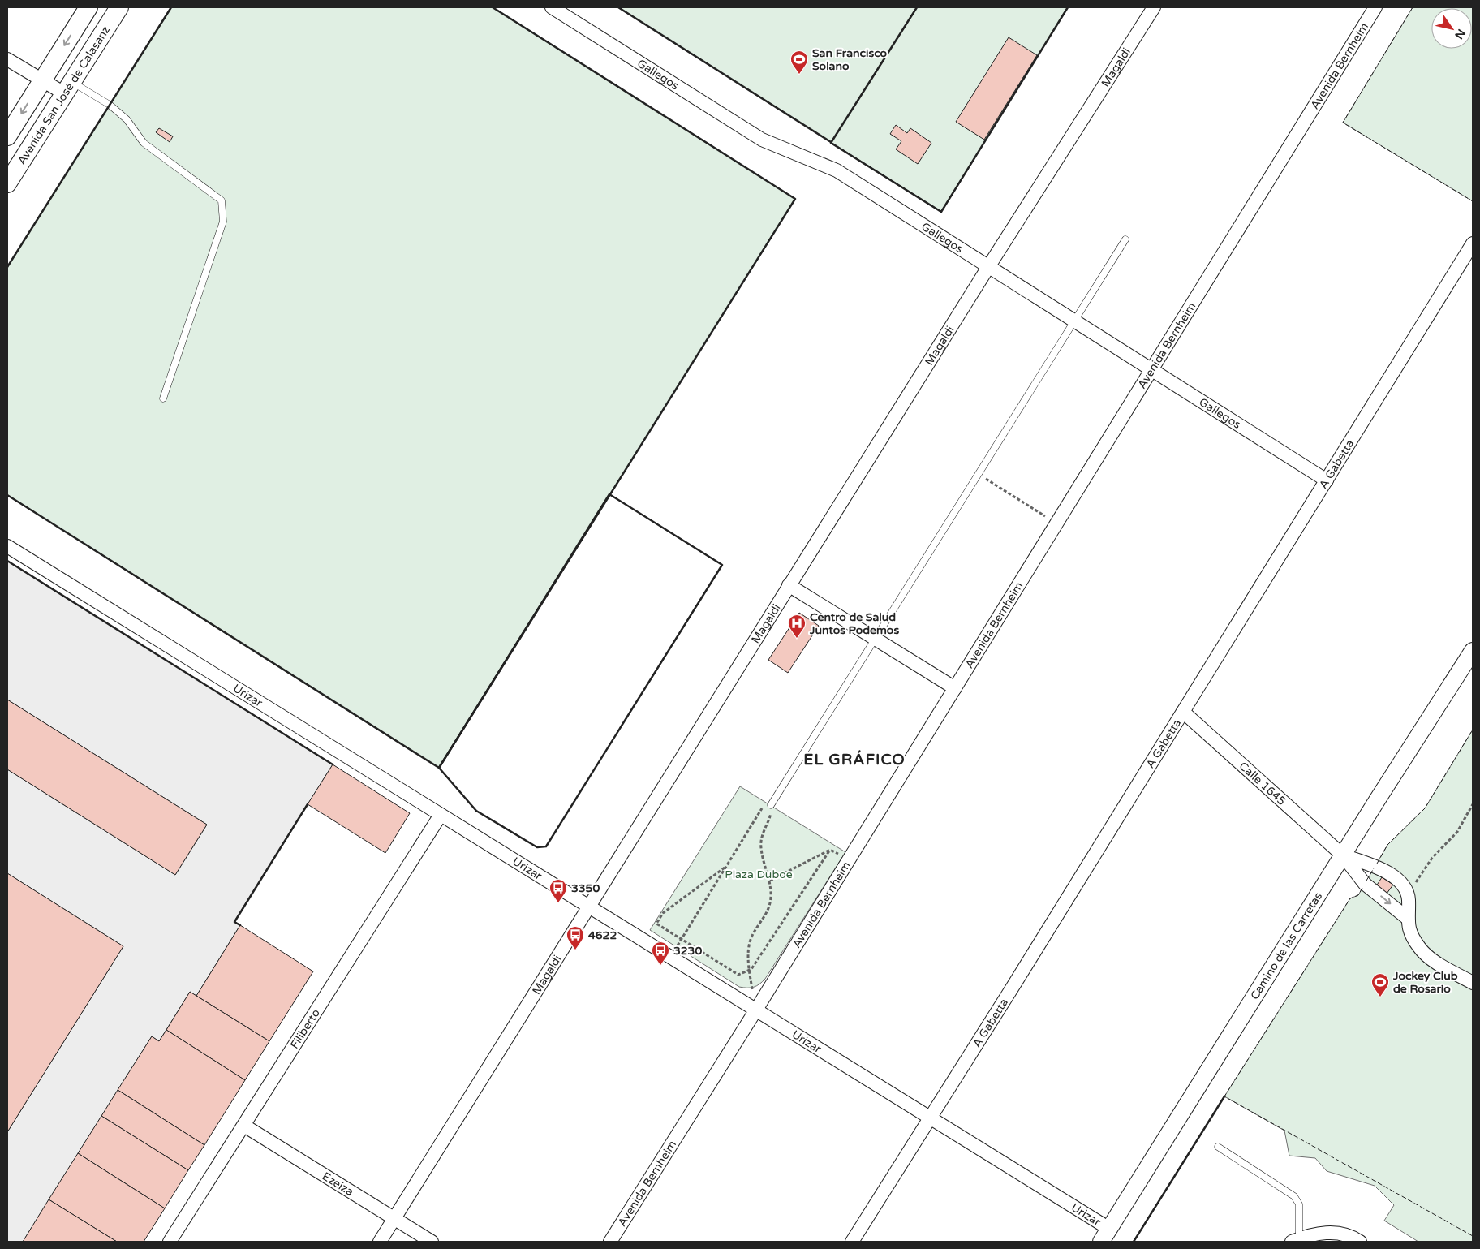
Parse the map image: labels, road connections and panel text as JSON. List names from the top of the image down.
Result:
{
  "streets": {
    "main road": ["Avenida San José de Calasanz"],
    "street": [
      "Avenida Bernheim",
      "Magaldi",
      "Gallegos",
      "A Gabetta",
      "Urizar",
      "Calle 1645",
      "Camino de las Carretas",
      "Filiberto",
      "Ezeiza"
    ]
  },
  "crossings": [
    ["Avenida Bernheim", "Gallegos"],
    ["Avenida Bernheim", "Urizar"],
    ["Magaldi", "Gallegos"],
    ["Magaldi", "Urizar"],
    ["Magaldi", "Ezeiza"],
    ["Gallegos", "A Gabetta"],
    ["A Gabetta", "Urizar"],
    ["A Gabetta", "Calle 1645"],
    ["Urizar", "Camino de las Carretas"],
    ["Urizar", "Filiberto"],
    ["Calle 1645", "Camino de las Carretas"],
    ["Filiberto", "Ezeiza"]
  ],
  "districts": ["EL GRÁFICO"],
  "parks": ["Plaza Duboe"],
  "places": {
    "sports": ["San Francisco Solano", "Jockey Club de Rosario"],
    "hospital": ["Centro de Salud Juntos Podemos"],
    "bus stop": ["3350", "4622", "3230"]
  },
  "north": "bottom right"
}
